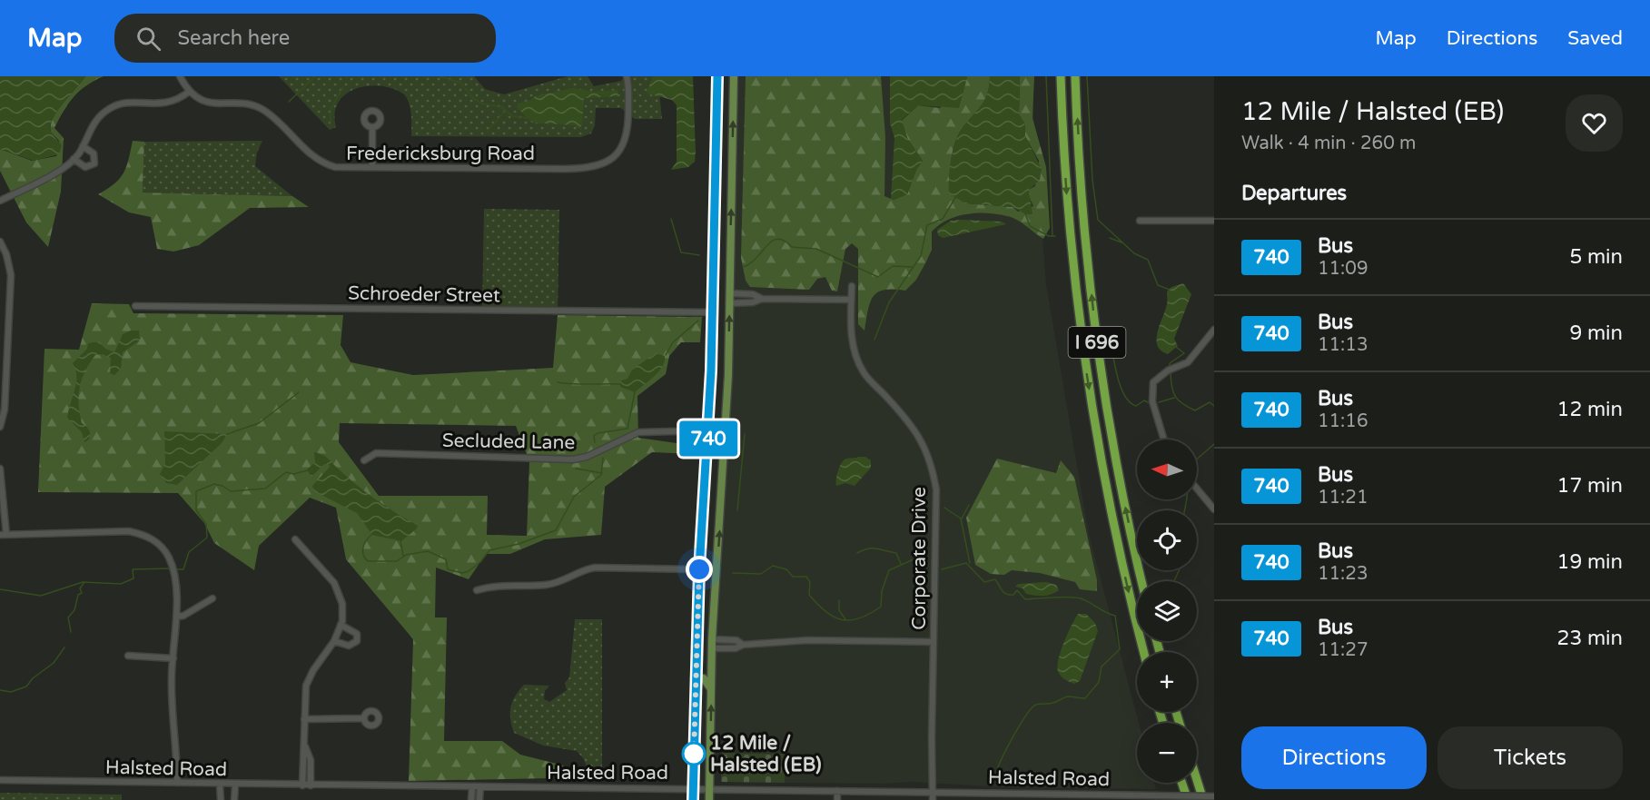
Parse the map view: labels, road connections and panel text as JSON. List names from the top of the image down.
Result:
{
  "streets": {
    "highway": ["I 696"],
    "street": [
      "Fredericksburg Road",
      "Schroeder Street",
      "Secluded Lane",
      "Corporate Drive",
      "Halsted Road"
    ]
  },
  "crossings": [
    ["Corporate Drive", "Halsted Road"]
  ],
  "places": ["12 Mile / Halsted (EB)"],
  "lines": ["bus line 740"],
  "north": "left",
  "page": {
    "header": "Map",
    "search": "Search here",
    "nav": ["Map", "Directions", "Saved"],
    "on_map": "740",
    "heading": [
      ["12 Mile / Halsted (EB)", "Walk · 4 min · 260 m"],
      "Departures"
    ],
    "list": [
      {
        "mark": "740",
        "name": "Bus",
        "note": "11:09",
        "value": "5 min"
      },
      {
        "mark": "740",
        "name": "Bus",
        "note": "11:13",
        "value": "9 min"
      },
      {
        "mark": "740",
        "name": "Bus",
        "note": "11:16",
        "value": "12 min"
      },
      {
        "mark": "740",
        "name": "Bus",
        "note": "11:21",
        "value": "17 min"
      },
      {
        "mark": "740",
        "name": "Bus",
        "note": "11:23",
        "value": "19 min"
      },
      {
        "mark": "740",
        "name": "Bus",
        "note": "11:27",
        "value": "23 min"
      }
    ],
    "map_buttons": ["+", "−"],
    "buttons": ["Directions", "Tickets"]
  }
}
